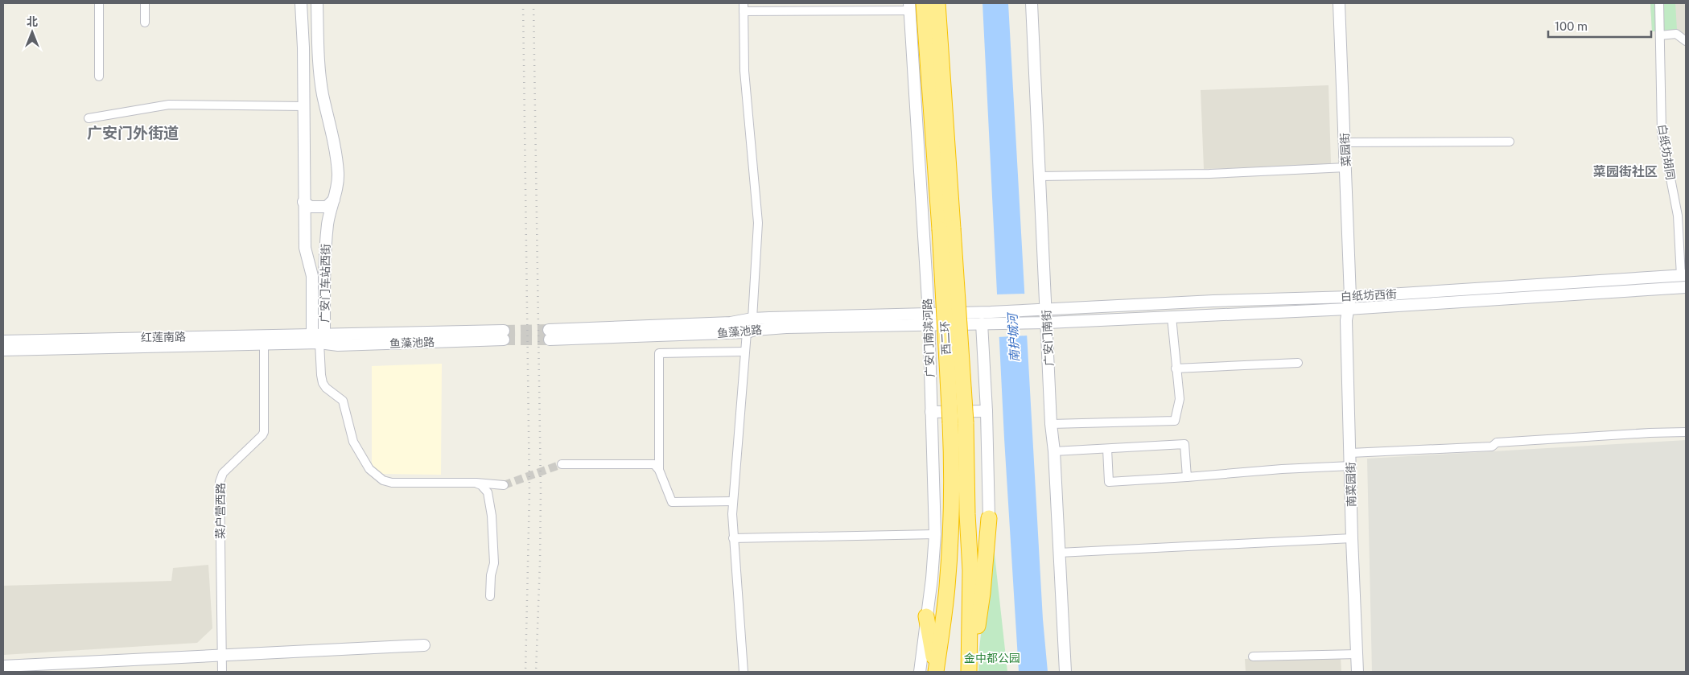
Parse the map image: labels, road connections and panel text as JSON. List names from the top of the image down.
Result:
{
  "streets": {
    "highway": ["西二环"],
    "street": [
      "菜园街",
      "白纸坊胡同",
      "广安门车站西街",
      "白纸坊西街",
      "鱼藻池路",
      "红莲南路",
      "广安门南滨河路",
      "广安门南街",
      "南菜园街",
      "菜户营西路"
    ]
  },
  "crossings": [
    ["菜园街", "白纸坊西街"],
    ["菜园街", "南菜园街"],
    ["白纸坊胡同", "白纸坊西街"],
    ["广安门车站西街", "鱼藻池路"],
    ["广安门车站西街", "红莲南路"],
    ["白纸坊西街", "广安门南街"],
    ["白纸坊西街", "南菜园街"],
    ["鱼藻池路", "红莲南路"],
    ["鱼藻池路", "广安门南滨河路"],
    ["红莲南路", "菜户营西路"]
  ],
  "districts": ["广安门外街道", "菜园街社区"],
  "water": ["南护城河"],
  "parks": ["金中都公园"],
  "scale_bar": "100 m",
  "north": "top"
}
